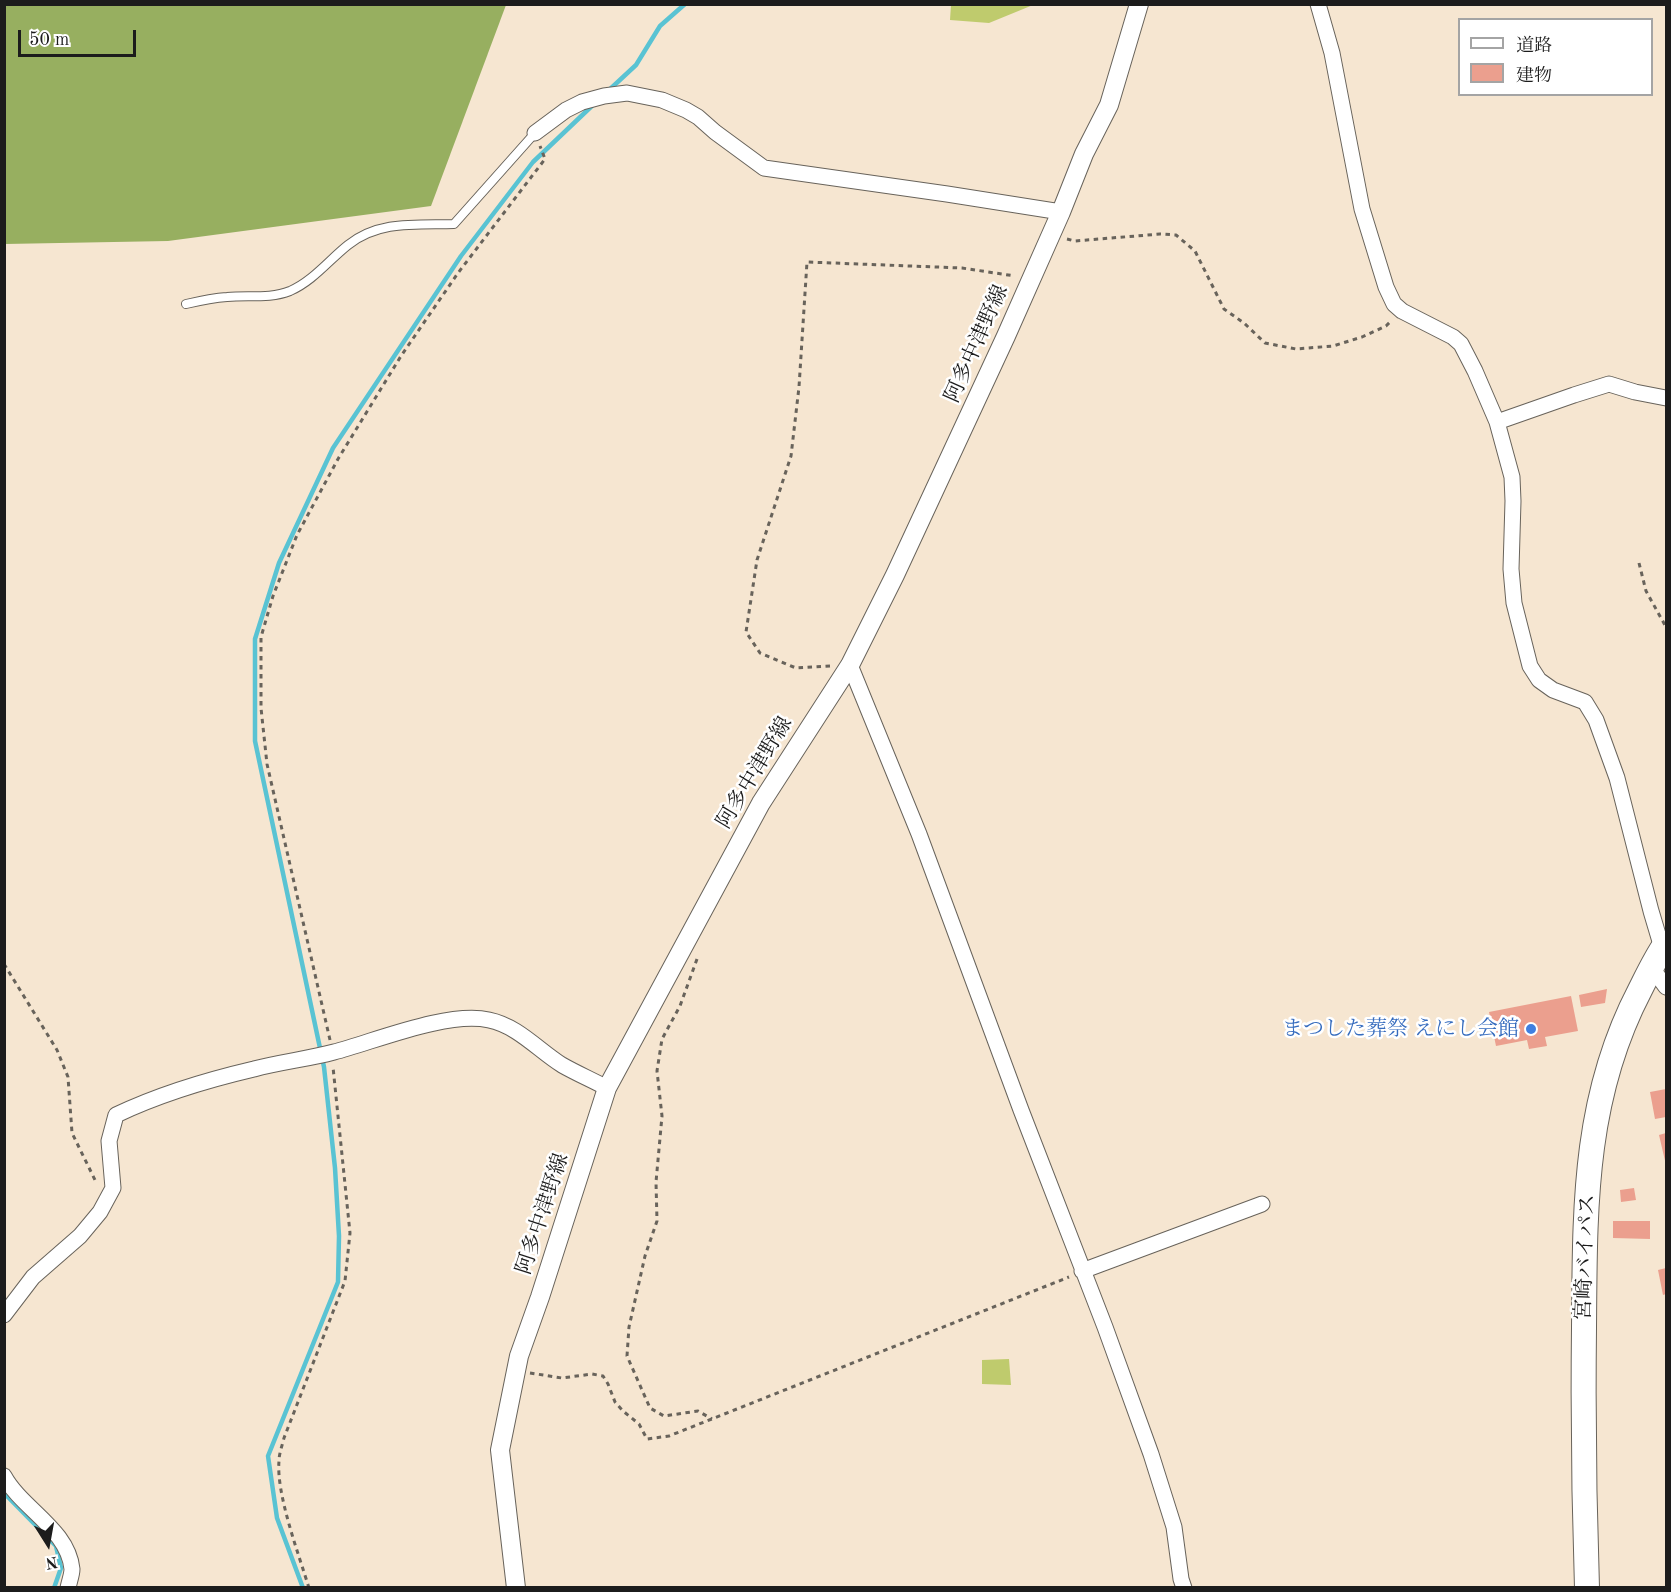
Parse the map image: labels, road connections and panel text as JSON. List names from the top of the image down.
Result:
{
  "streets": {
    "highway": ["宮崎バイパス"],
    "street": ["阿多中津野線"]
  },
  "places": ["まつした葬祭 えにし会館"],
  "legend": ["道路", "建物"],
  "scale_bar": "50 m",
  "north": "bottom"
}
